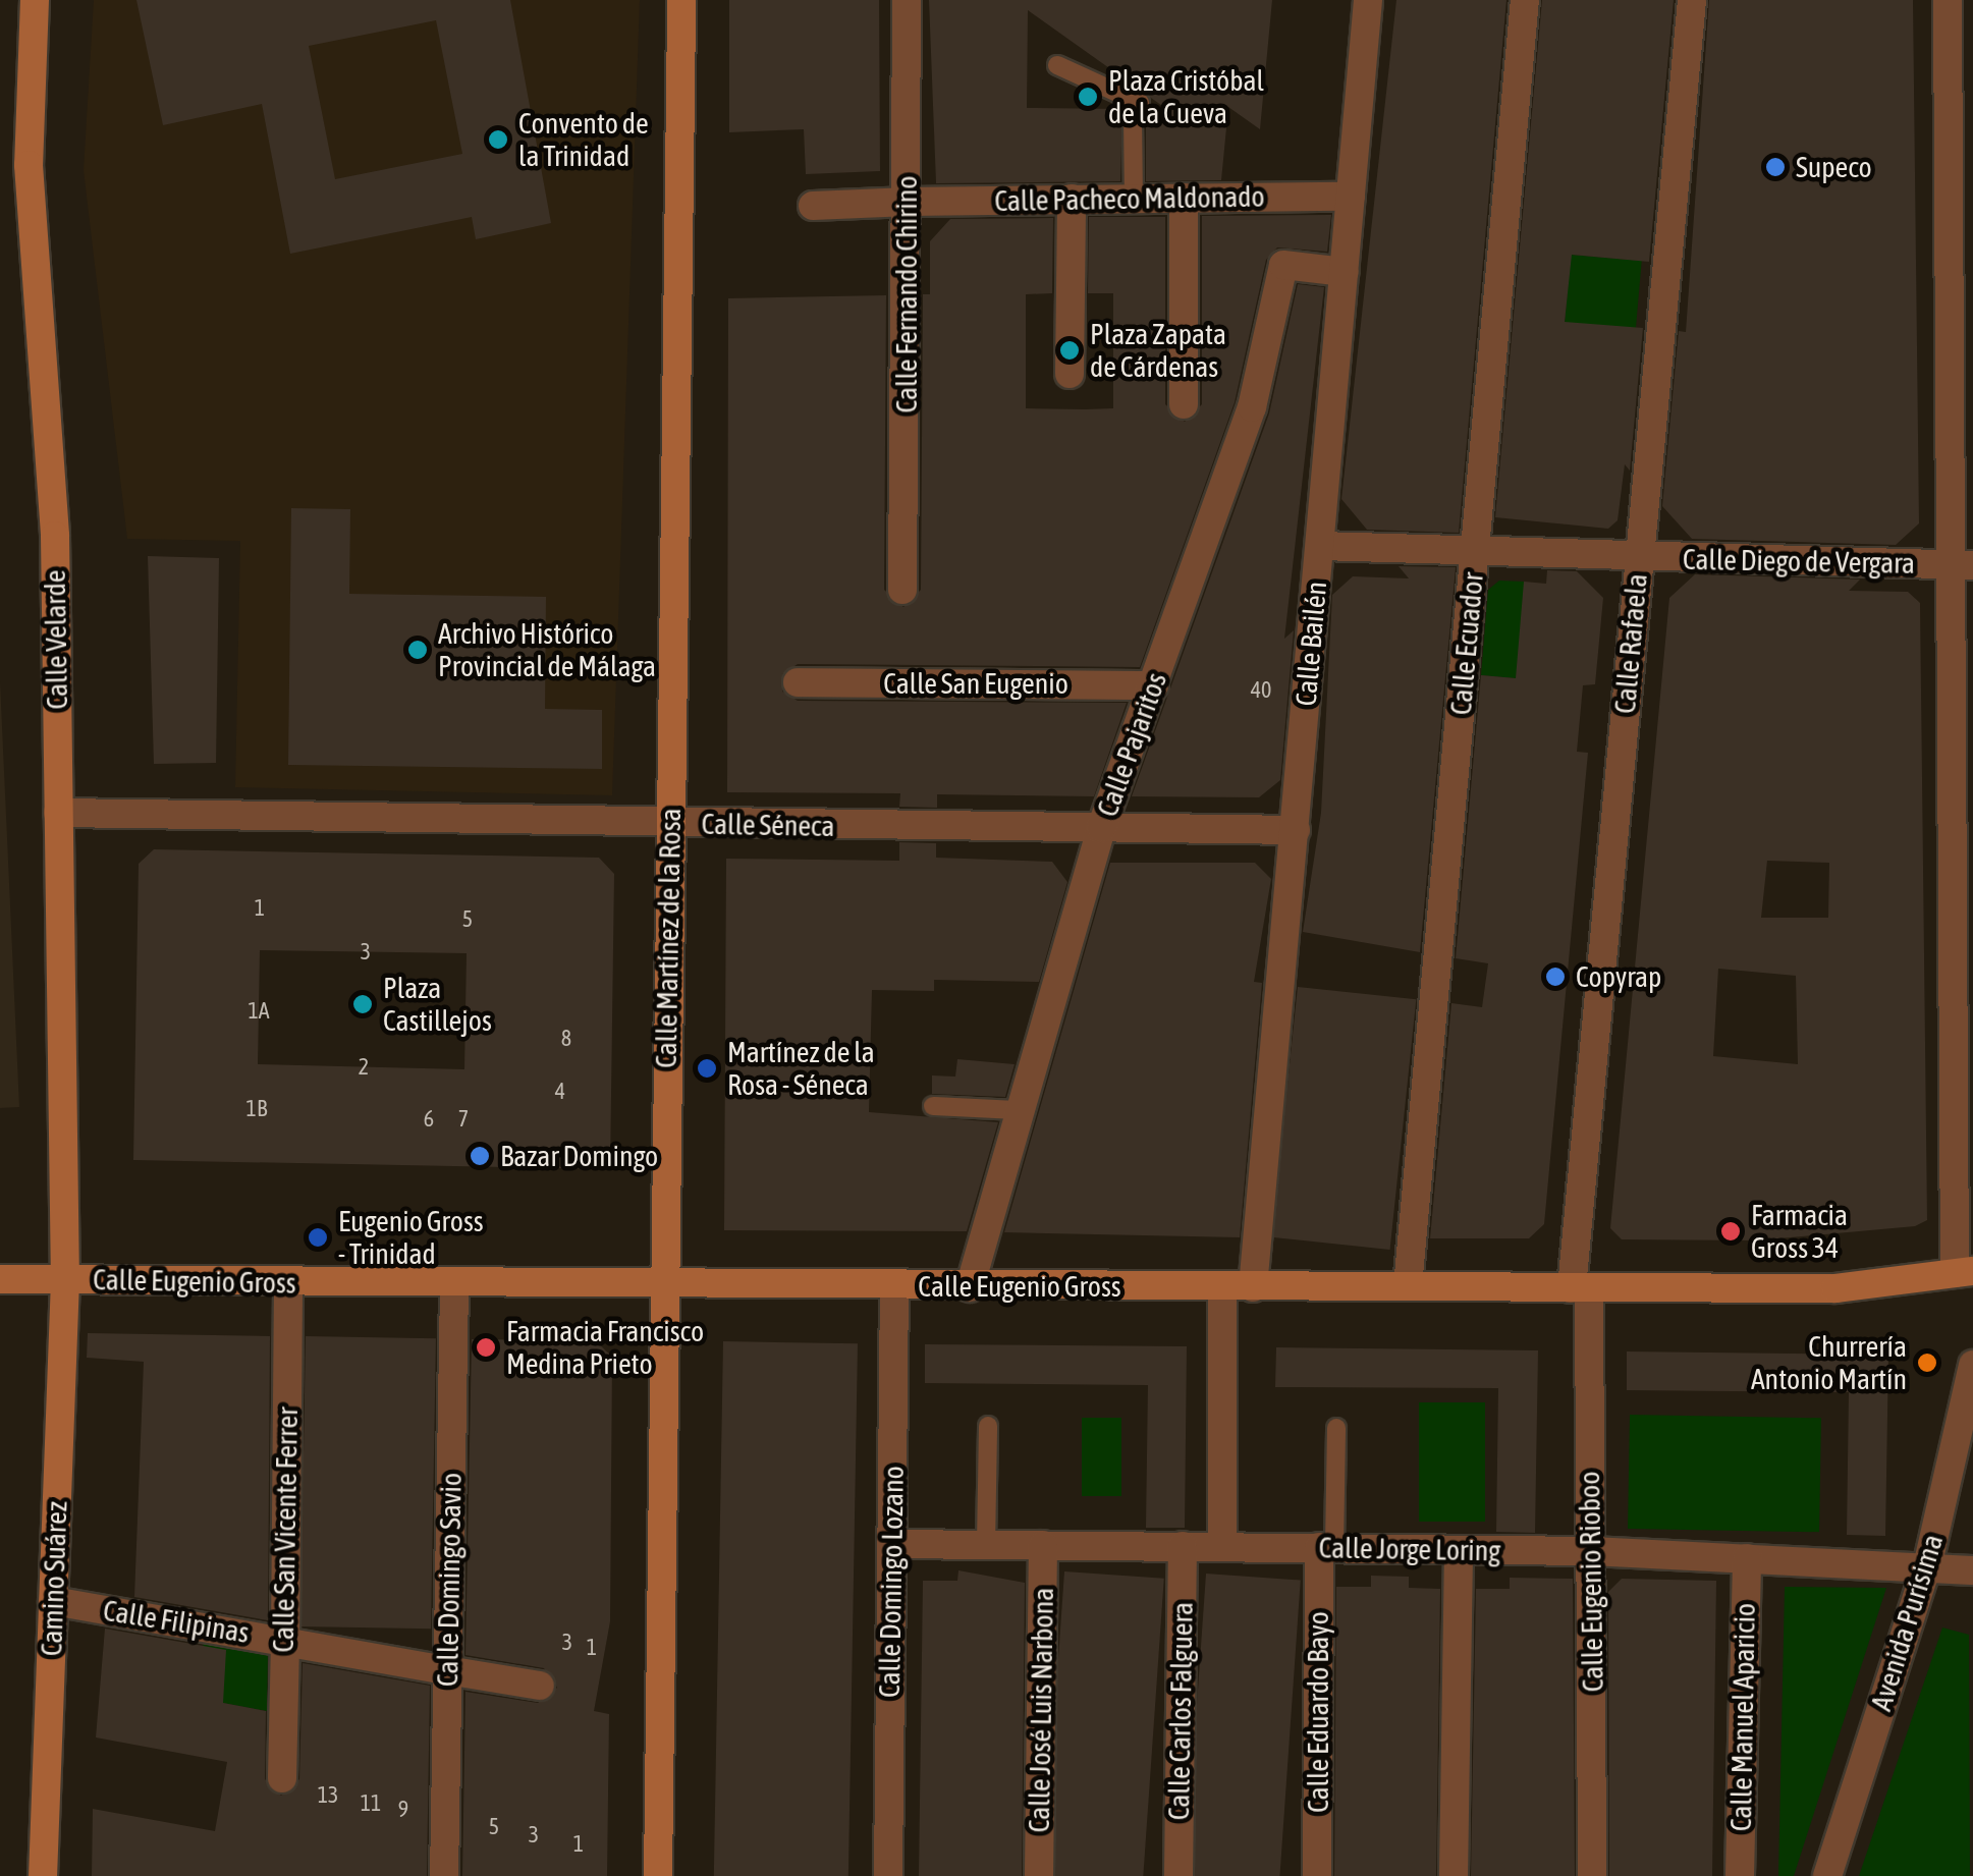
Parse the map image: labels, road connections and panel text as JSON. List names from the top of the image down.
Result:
{
  "streets": {
    "main road": [
      "Calle Velarde",
      "Calle Martínez de la Rosa",
      "Calle Eugenio Gross",
      "Camino Suárez"
    ],
    "street": [
      "Calle Pacheco Maldonado",
      "Calle Fernando Chirino",
      "Calle Diego de Vergara",
      "Calle Bailén",
      "Calle Ecuador",
      "Calle Rafaela",
      "Calle San Eugenio",
      "Calle Pajaritos",
      "Calle Séneca",
      "Calle San Vicente Ferrer",
      "Calle Jorge Loring",
      "Calle Domingo Savio",
      "Calle Domingo Lozano",
      "Calle Eugenio Rioboo",
      "Calle Filipinas",
      "Avenida Purísima",
      "Calle José Luis Narbona",
      "Calle Carlos Falguera",
      "Calle Eduardo Bayo",
      "Calle Manuel Aparicio"
    ]
  },
  "crossings": [
    ["Calle Pacheco Maldonado", "Calle Fernando Chirino"],
    ["Calle Pacheco Maldonado", "Calle Bailén"],
    ["Calle Diego de Vergara", "Calle Bailén"],
    ["Calle Diego de Vergara", "Calle Ecuador"],
    ["Calle Diego de Vergara", "Calle Rafaela"],
    ["Calle Velarde", "Calle Séneca"],
    ["Calle Velarde", "Calle Eugenio Gross"],
    ["Calle Velarde", "Camino Suárez"],
    ["Calle Bailén", "Calle Pajaritos"],
    ["Calle Bailén", "Calle Séneca"],
    ["Calle Bailén", "Calle Eugenio Gross"],
    ["Calle Ecuador", "Calle Eugenio Gross"],
    ["Calle Rafaela", "Calle Eugenio Gross"],
    ["Calle Rafaela", "Calle Eugenio Rioboo"],
    ["Calle San Eugenio", "Calle Pajaritos"],
    ["Calle Pajaritos", "Calle Séneca"],
    ["Calle Pajaritos", "Calle Eugenio Gross"],
    ["Calle Séneca", "Calle Martínez de la Rosa"],
    ["Calle Martínez de la Rosa", "Calle Eugenio Gross"],
    ["Calle Eugenio Gross", "Calle San Vicente Ferrer"],
    ["Calle Eugenio Gross", "Camino Suárez"],
    ["Calle Eugenio Gross", "Calle Domingo Savio"],
    ["Calle Eugenio Gross", "Calle Domingo Lozano"],
    ["Calle Eugenio Gross", "Calle Eugenio Rioboo"],
    ["Calle San Vicente Ferrer", "Calle Filipinas"],
    ["Calle Jorge Loring", "Calle Domingo Lozano"],
    ["Calle Jorge Loring", "Calle Eugenio Rioboo"],
    ["Calle Jorge Loring", "Avenida Purísima"],
    ["Calle Jorge Loring", "Calle José Luis Narbona"],
    ["Calle Jorge Loring", "Calle Carlos Falguera"],
    ["Calle Jorge Loring", "Calle Eduardo Bayo"],
    ["Calle Jorge Loring", "Calle Manuel Aparicio"],
    ["Camino Suárez", "Calle Filipinas"],
    ["Calle Domingo Savio", "Calle Filipinas"]
  ],
  "places": [
    "Plaza Cristóbal de la Cueva",
    "Convento de la Trinidad",
    "Supeco",
    "Plaza Zapata de Cárdenas",
    "Archivo Histórico Provincial de Málaga",
    "Copyrap",
    "Plaza Castillejos",
    "Martínez de la Rosa - Séneca",
    "Bazar Domingo",
    "Farmacia Gross 34",
    "Eugenio Gross - Trinidad",
    "Farmacia Francisco Medina Prieto",
    "Churrería Antonio Martín"
  ],
  "house_numbers": [
    "40",
    "1",
    "5",
    "3",
    "1A",
    "8",
    "2",
    "4",
    "1B",
    "6",
    "7",
    "3",
    "1",
    "13",
    "11",
    "9",
    "5",
    "3",
    "1"
  ]
}
